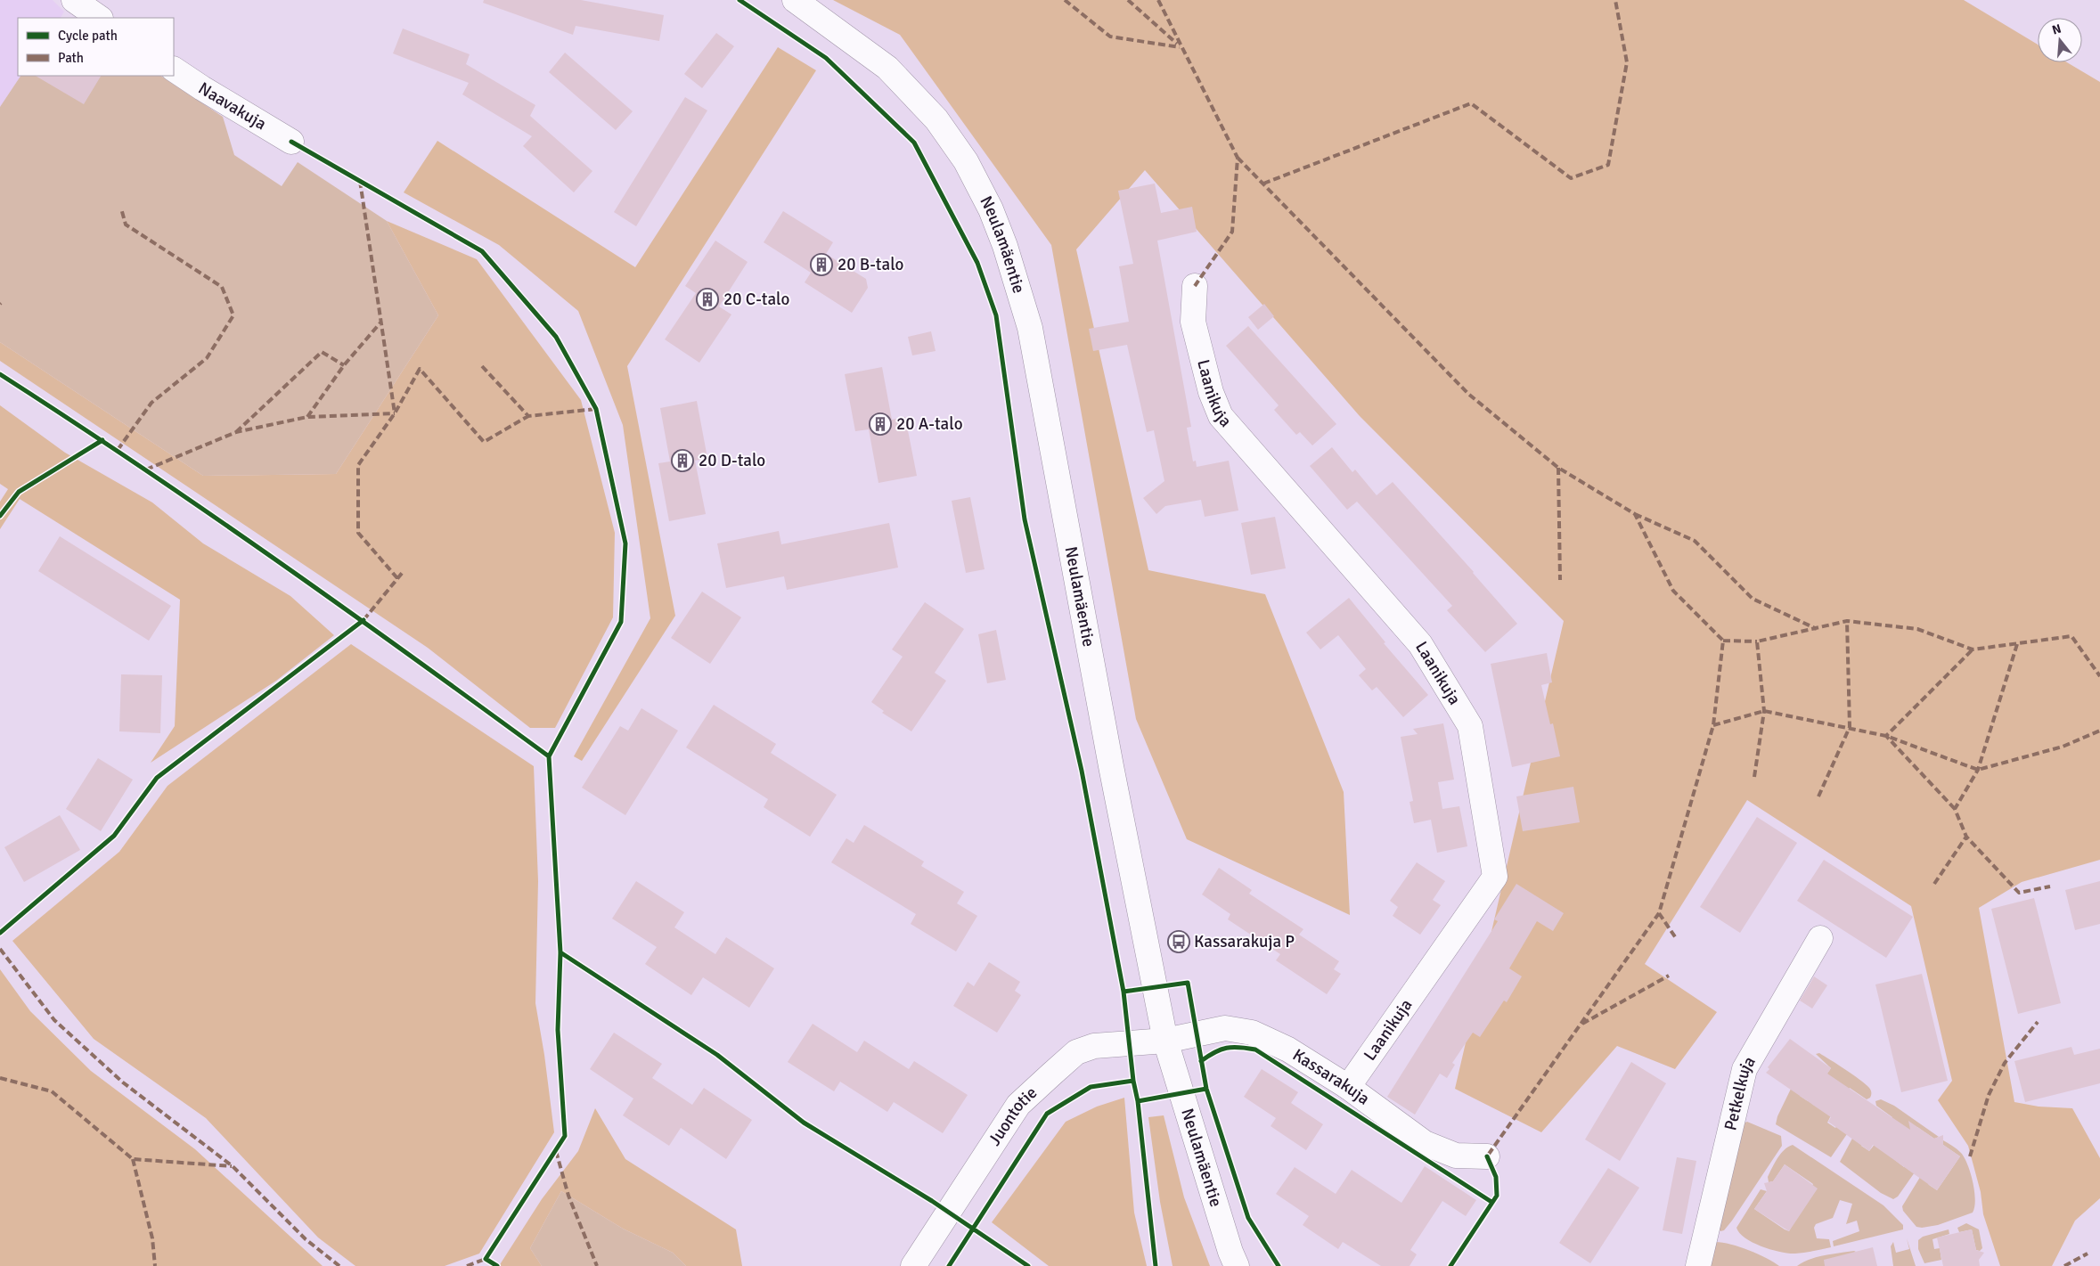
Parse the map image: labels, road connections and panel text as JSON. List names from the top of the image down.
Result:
{
  "streets": {
    "street": [
      "Naavakuja",
      "Neulamäentie",
      "Laanikuja",
      "Kassarakuja",
      "Petkelkuja",
      "Juontotie"
    ]
  },
  "crossings": [
    ["Neulamäentie", "Kassarakuja"],
    ["Neulamäentie", "Juontotie"],
    ["Laanikuja", "Kassarakuja"],
    ["Kassarakuja", "Juontotie"]
  ],
  "places": {
    "building": [
      "20 B-talo",
      "20 C-talo",
      "20 A-talo",
      "20 D-talo"
    ],
    "bus stop": ["Kassarakuja P"]
  },
  "legend": ["Cycle path", "Path"],
  "north": "top"
}
